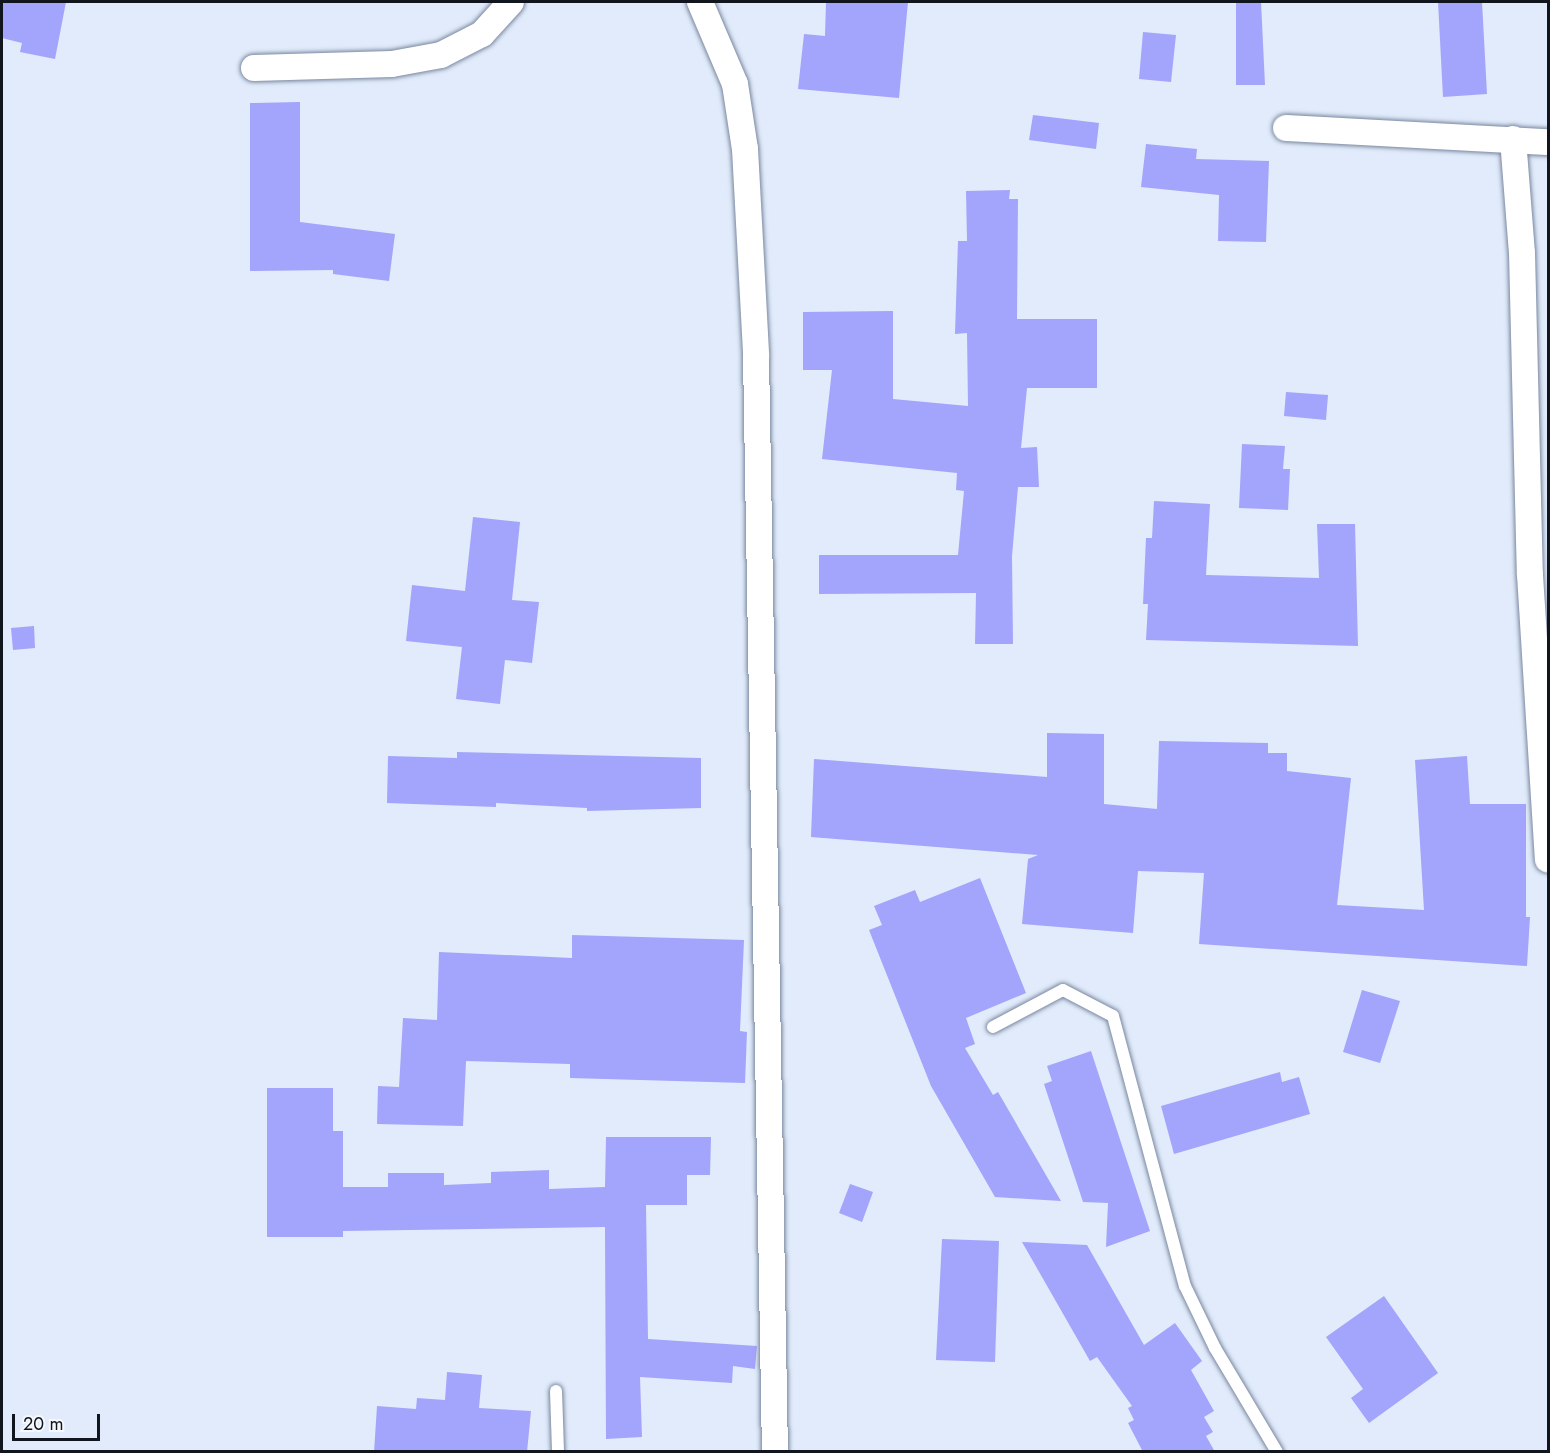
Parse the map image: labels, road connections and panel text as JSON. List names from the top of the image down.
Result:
{
  "scale_bar": "20 m"
}
